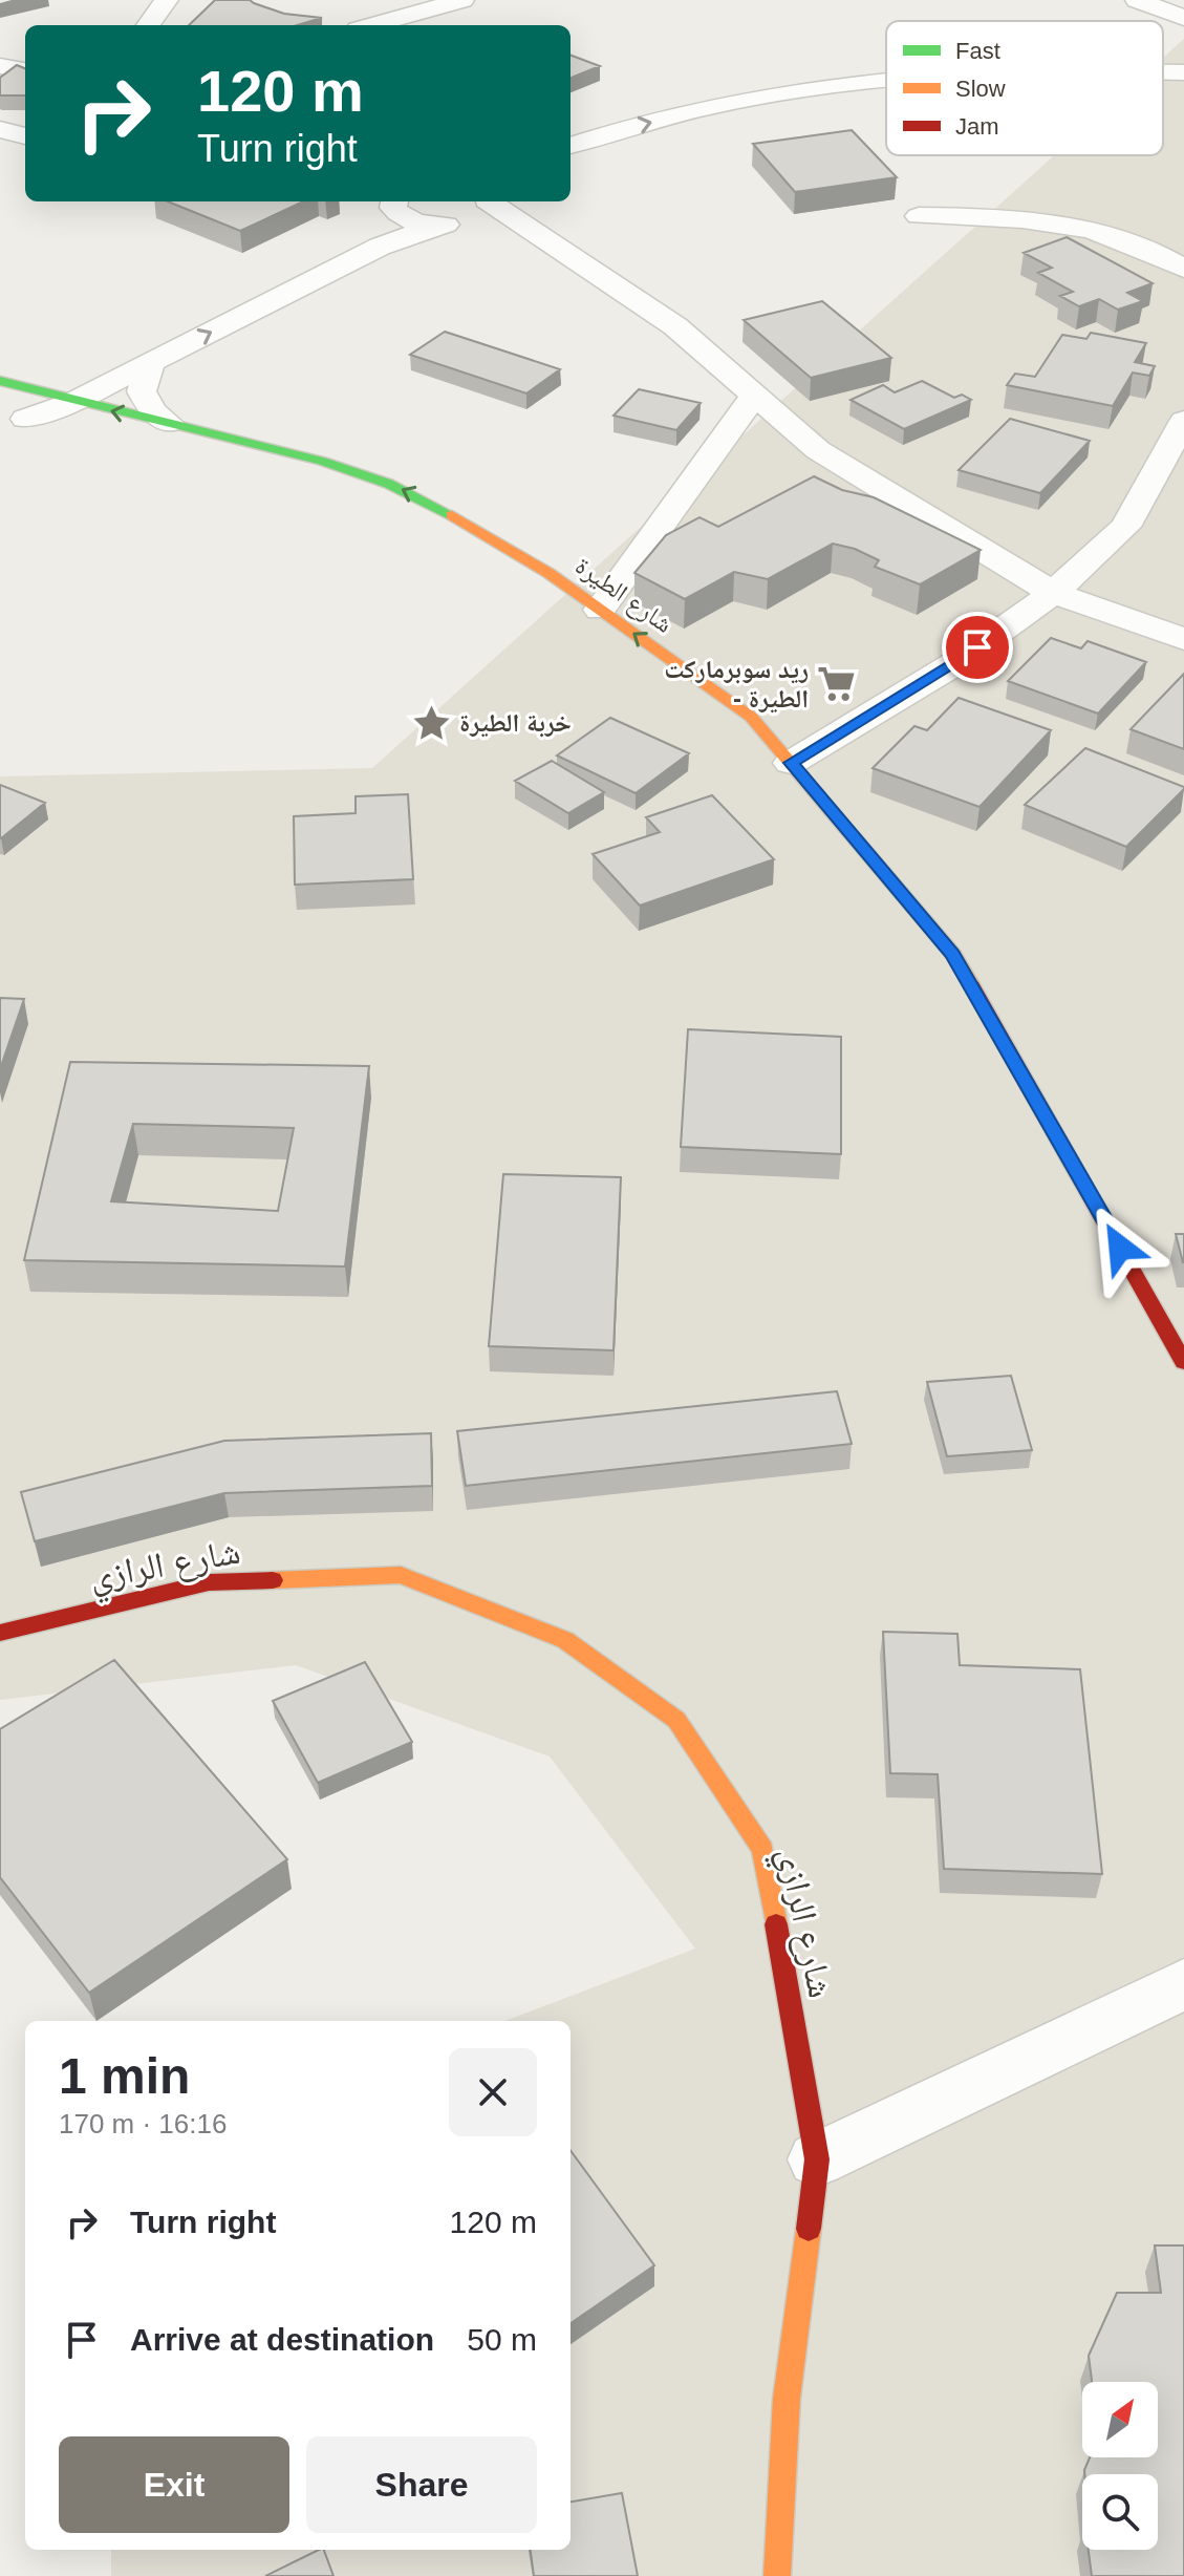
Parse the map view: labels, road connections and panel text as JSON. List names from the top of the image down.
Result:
{
  "streets": {
    "main road": ["شارع الطيرة", "شارع الرازي"]
  },
  "one_way": ["شارع الطيرة"],
  "places": {
    "supermarket": ["ريد سوبرماركت - الطيرة"],
    "place": ["خربة الطيرة"]
  },
  "legend": ["Fast", "Slow", "Jam"],
  "north": "top right",
  "page": {
    "turn": ["120 m", "Turn right"],
    "heading": ["1 min", "170 m · 16:16"],
    "list": [
      {
        "name": "Turn right",
        "value": "120 m"
      },
      {
        "name": "Arrive at destination",
        "value": "50 m"
      }
    ],
    "buttons": ["Exit", "Share"]
  }
}
